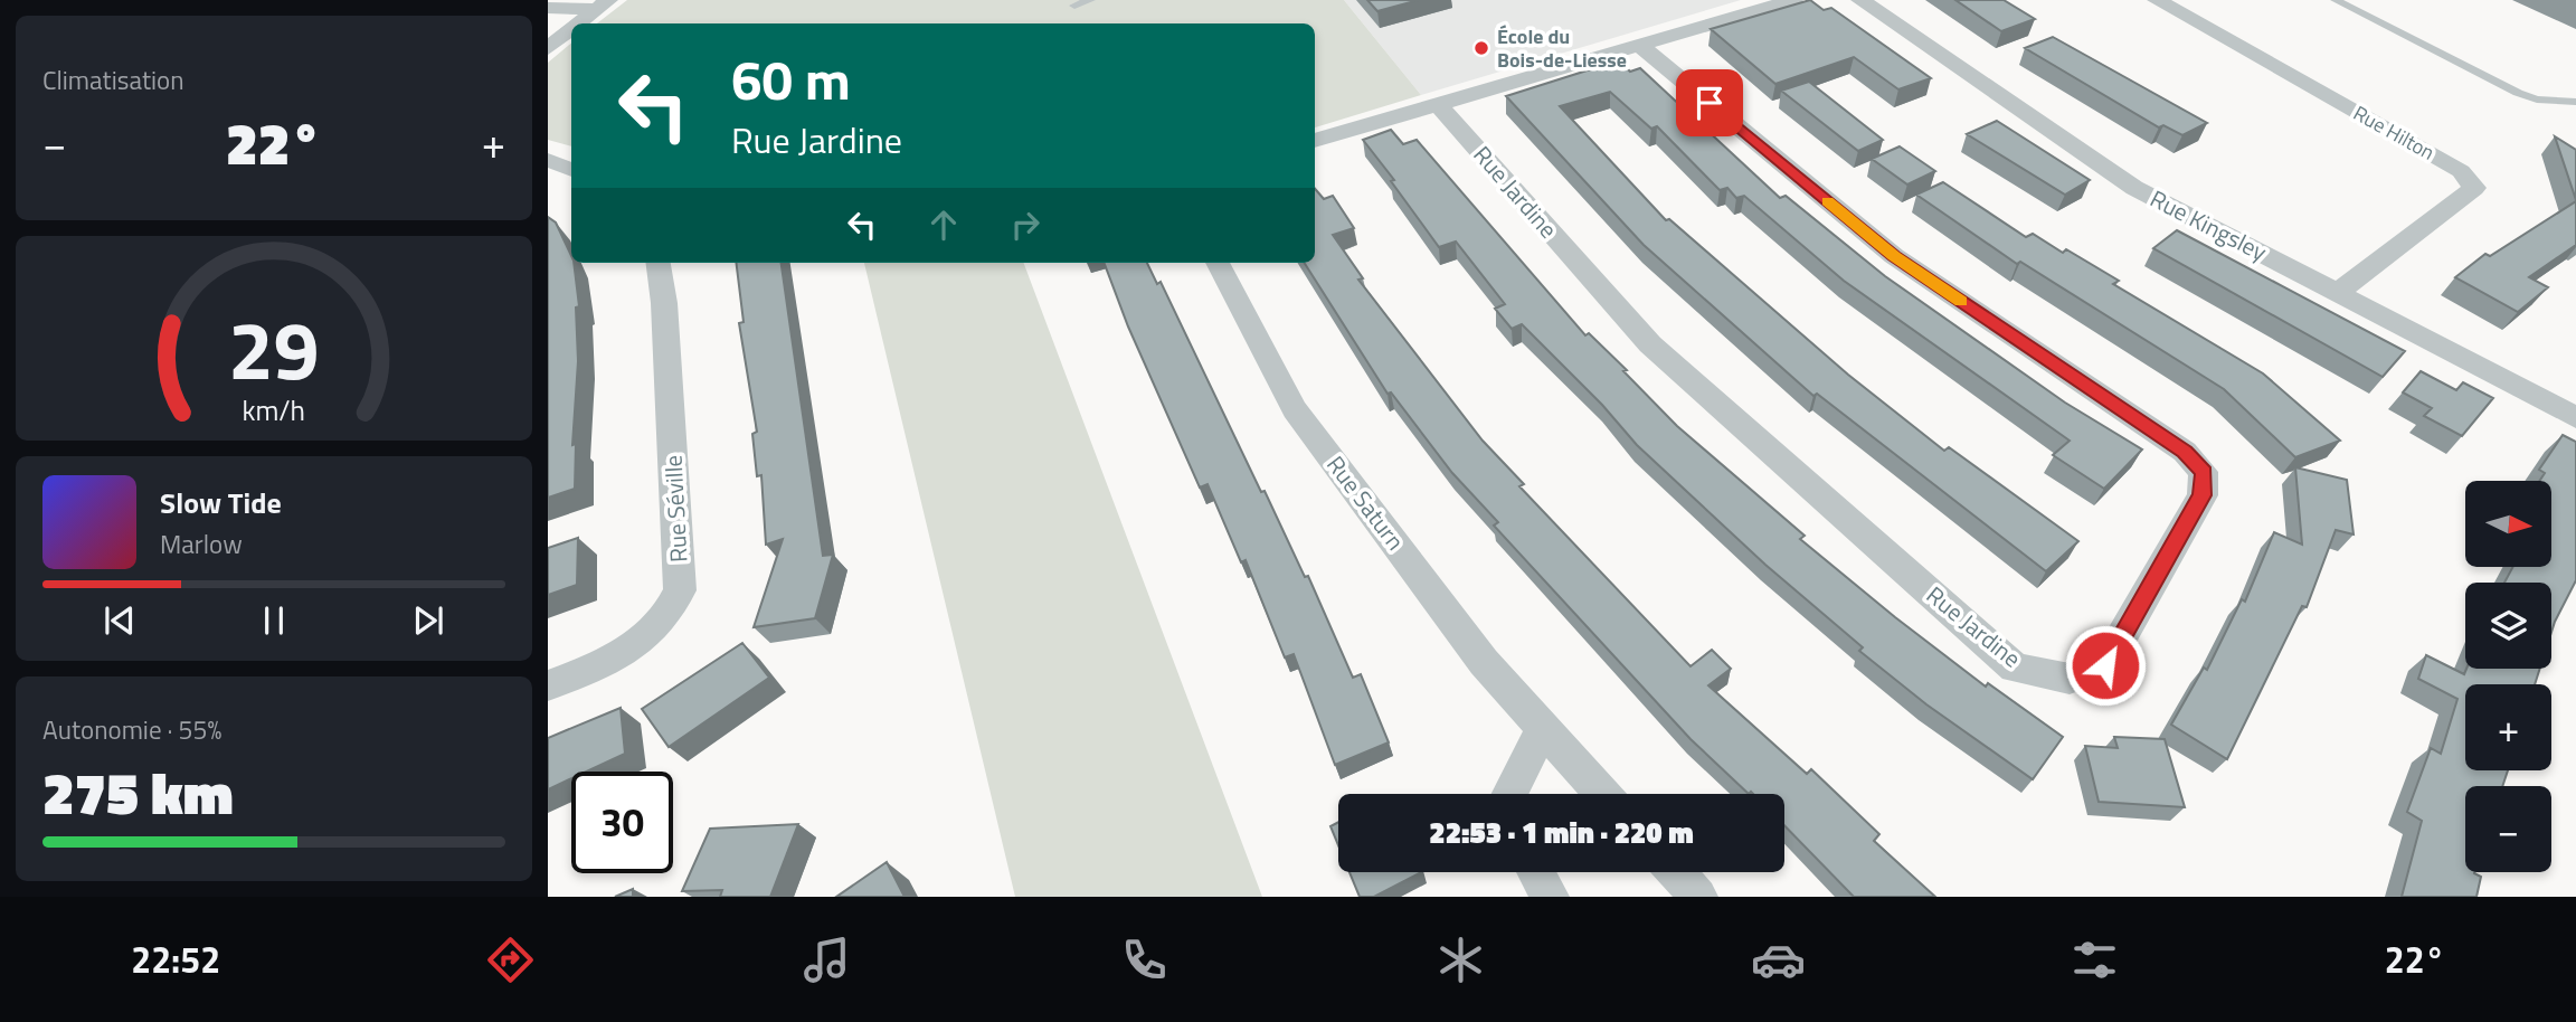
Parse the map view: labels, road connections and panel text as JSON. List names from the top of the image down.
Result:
{
  "streets": {
    "street": [
      "Rue Hilton",
      "Rue Jardine",
      "Rue Kingsley",
      "Rue Saturn",
      "Rue Séville"
    ]
  },
  "crossings": [
    ["Rue Hilton", "Rue Kingsley"]
  ],
  "places": ["École du Bois-de-Liesse"],
  "north": "right",
  "page": {
    "tile": [
      "Climatisation",
      ["Autonomie · 55%", "275 km"]
    ],
    "turn": ["60 m", "Rue Jardine"],
    "heat": ["−", "22°", "+"],
    "song": ["Slow Tide", "Marlow"],
    "map_buttons": ["+", "−"],
    "limit": "30",
    "trip": "22:53 · 1 min · 220 m",
    "tabs": ["22:52", "22°"],
    "gauge": ["29", "km/h"]
  }
}
